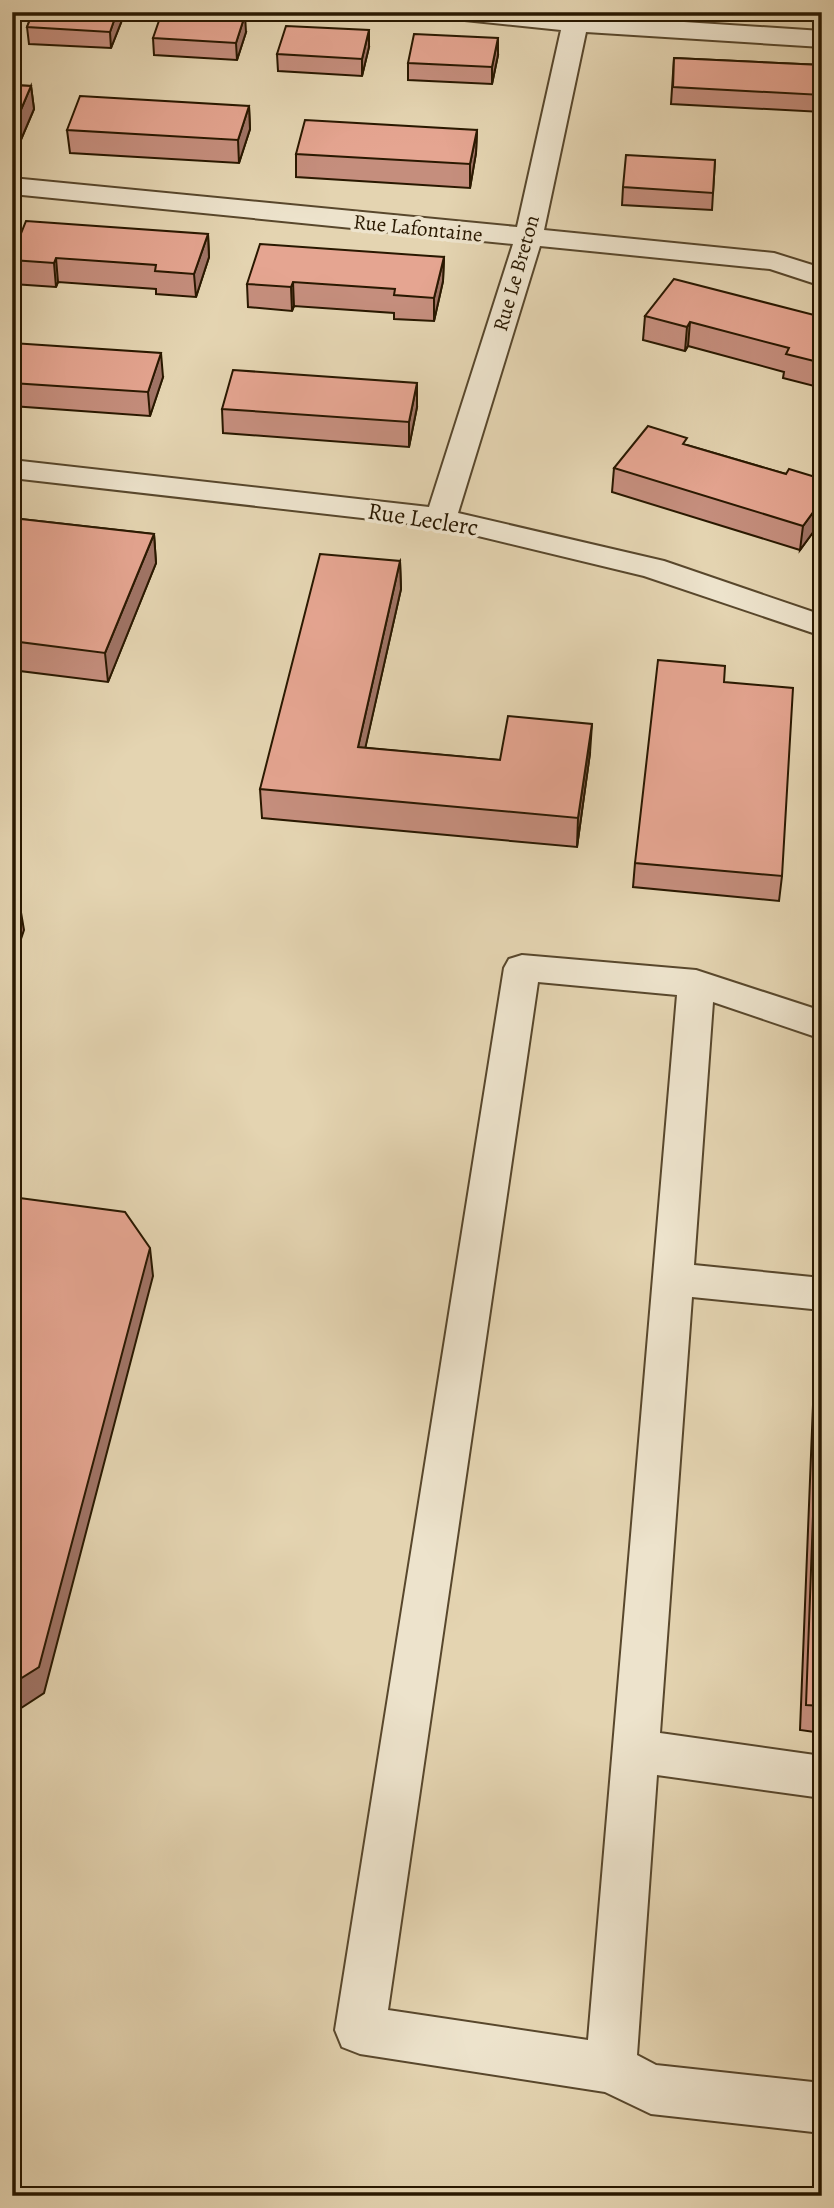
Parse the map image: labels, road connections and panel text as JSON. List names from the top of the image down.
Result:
{
  "streets": {
    "street": ["Rue Lafontaine", "Rue Le Breton", "Rue Leclerc"]
  },
  "crossings": [
    ["Rue Lafontaine", "Rue Le Breton"],
    ["Rue Le Breton", "Rue Leclerc"]
  ]
}
